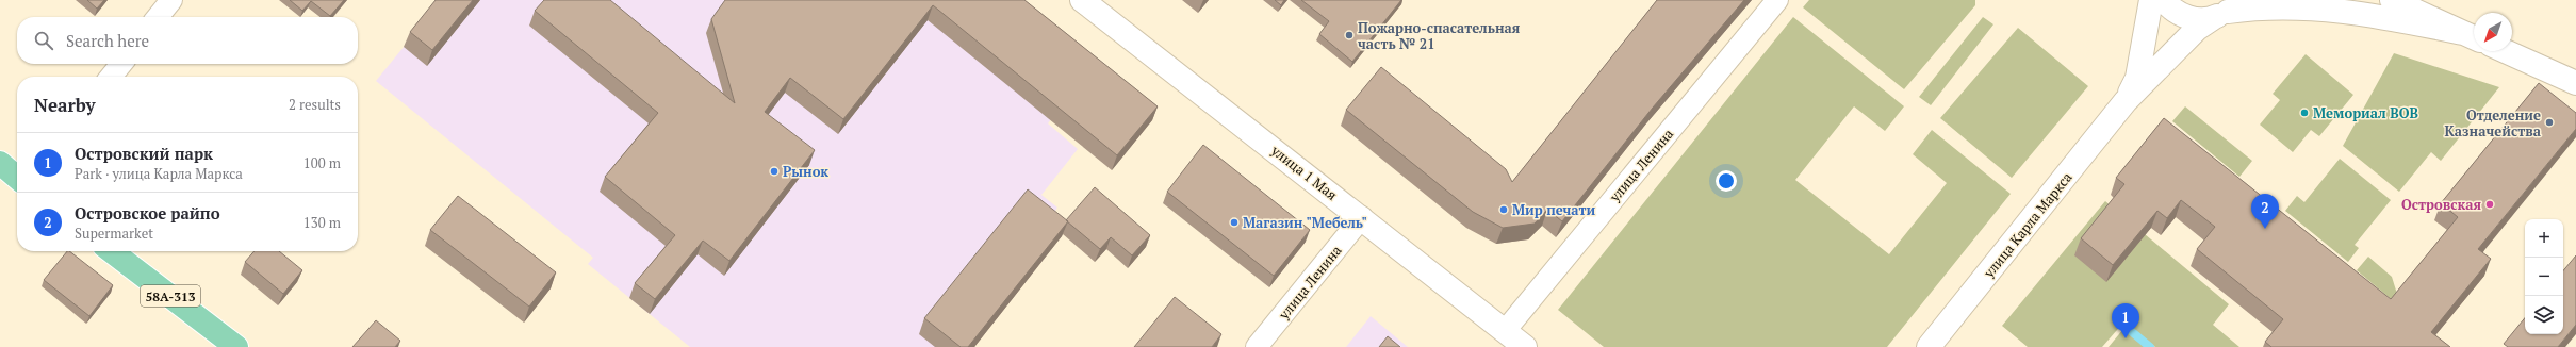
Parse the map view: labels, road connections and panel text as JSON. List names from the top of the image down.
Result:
{
  "streets": {
    "main road": ["58А-313"],
    "street": ["улица Ленина", "улица 1 Мая", "улица Карла Маркса"]
  },
  "crossings": [
    ["улица Ленина", "улица 1 Мая"]
  ],
  "places": [
    "Пожарно-спасательная часть № 21",
    "Мемориал ВОВ",
    "Отделение Казначейства",
    "Рынок",
    "Островская",
    "Мир печати",
    "Магазин \"Мебель\""
  ],
  "north": "bottom left",
  "page": {
    "search": "Search here",
    "heading": ["Nearby", "2 results"],
    "list": [
      {
        "mark": "1",
        "name": "Островский парк",
        "note": "Park · улица Карла Маркса",
        "value": "100 m"
      },
      {
        "mark": "2",
        "name": "Островское райпо",
        "note": "Supermarket",
        "value": "130 m"
      }
    ],
    "pins": ["2", "1"],
    "map_buttons": ["+", "−"]
  }
}
